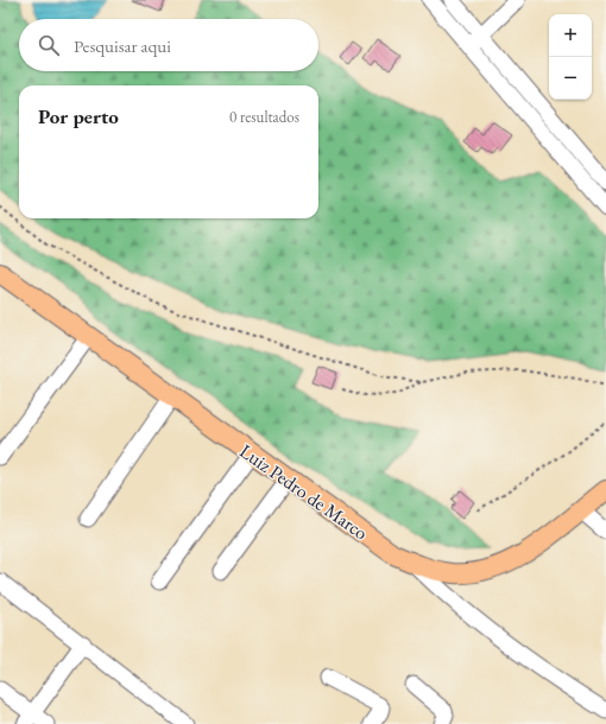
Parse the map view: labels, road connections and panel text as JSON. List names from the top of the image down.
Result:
{
  "streets": {
    "main road": ["Luiz Pedro de Marco"]
  },
  "page": {
    "map_buttons": ["+", "−"],
    "search": "Pesquisar aqui",
    "heading": ["Por perto", "0 resultados"]
  }
}
